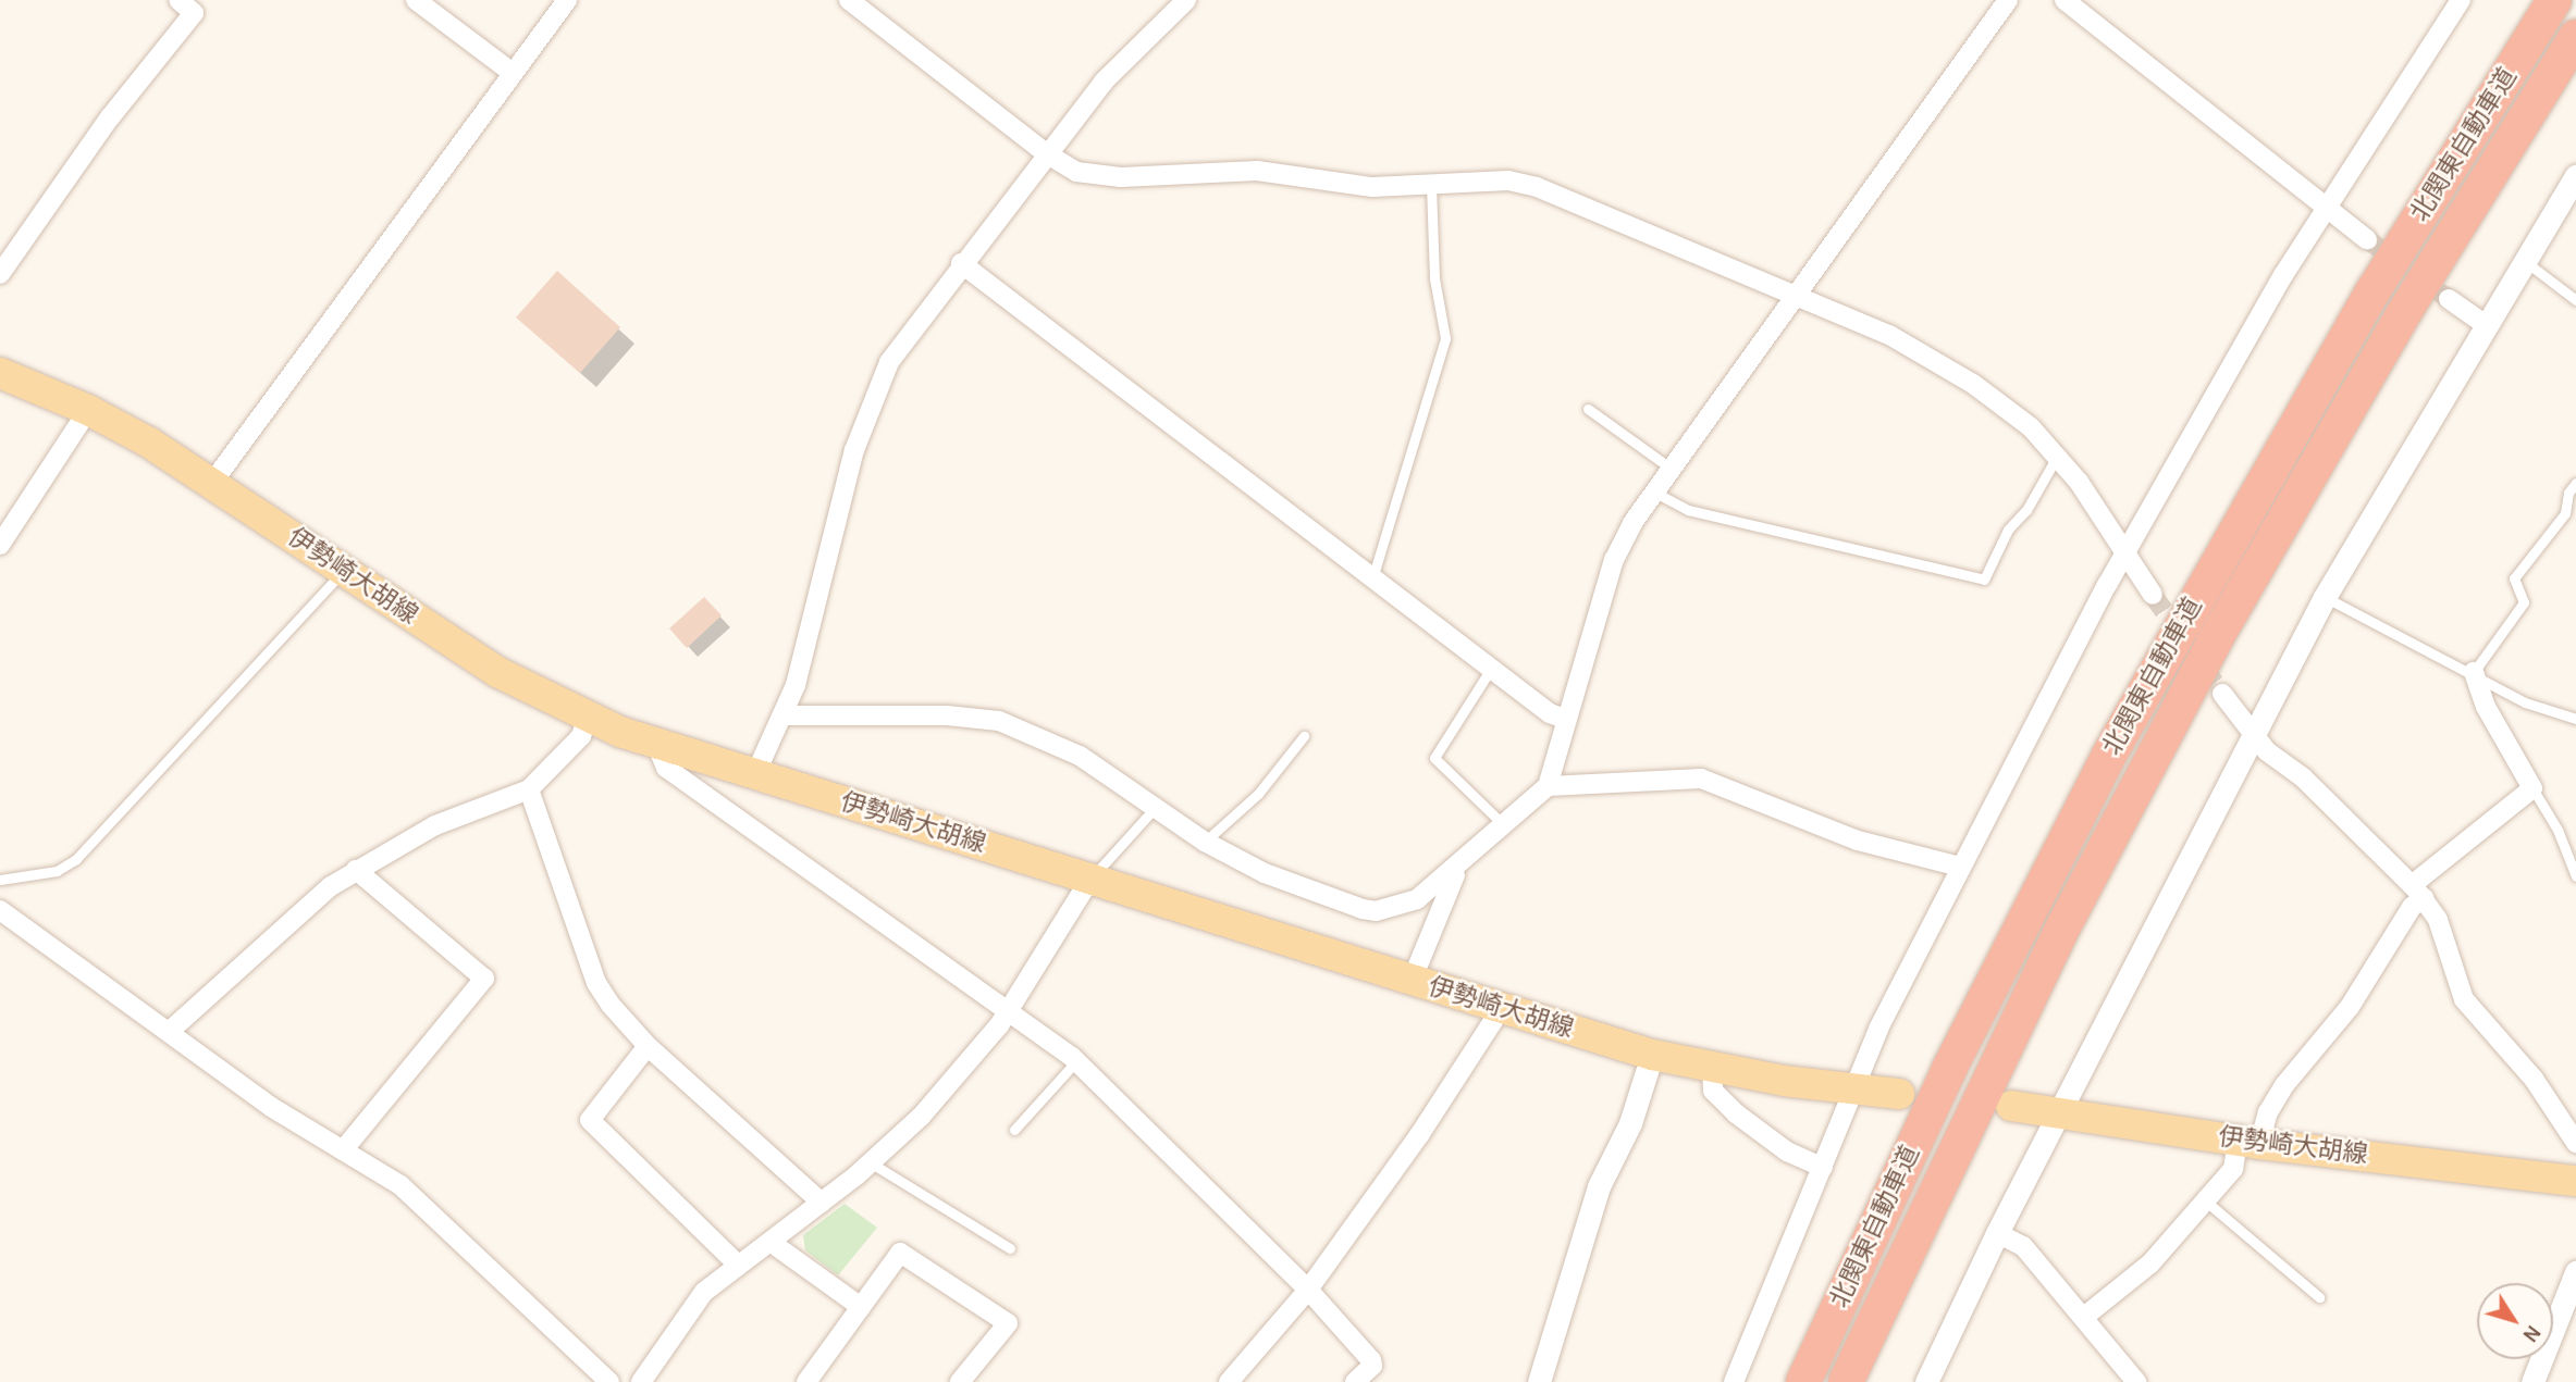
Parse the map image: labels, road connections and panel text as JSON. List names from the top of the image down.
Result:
{
  "streets": {
    "highway": ["北関東自動車道"],
    "main road": ["伊勢崎大胡線"]
  },
  "north": "bottom right"
}
